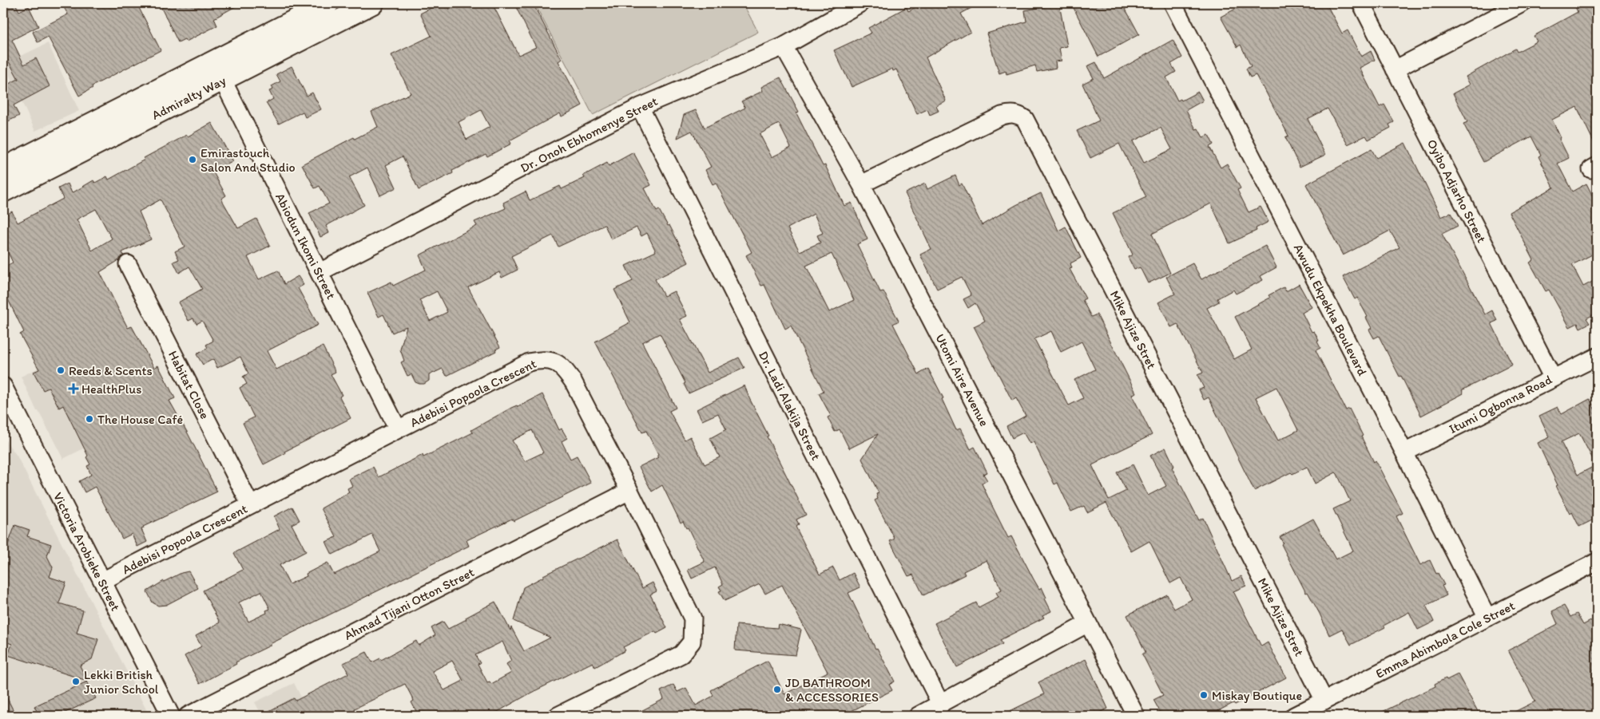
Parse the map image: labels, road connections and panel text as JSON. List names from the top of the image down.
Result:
{
  "streets": {
    "main road": ["Admiralty Way"],
    "street": [
      "Dr. Onoh Ebhomenye Street",
      "Oyibo Adjarho Street",
      "Abiodun Ikomi Street",
      "Awudu Ekpekha Boulevard",
      "Mike Ajize Stret",
      "Utomi Aire Avenue",
      "Habitat Close",
      "Adebisi Popoola Crescent",
      "Itumi Ogbonna Road",
      "Dr. Ladi Alakija Street",
      "Victoria Arobieke Street",
      "Ahmad Tijani Otton Street",
      "Emma Abimbola Cole Street"
    ]
  },
  "crossings": [
    ["Admiralty Way", "Abiodun Ikomi Street"],
    ["Dr. Onoh Ebhomenye Street", "Abiodun Ikomi Street"],
    ["Dr. Onoh Ebhomenye Street", "Utomi Aire Avenue"],
    ["Dr. Onoh Ebhomenye Street", "Dr. Ladi Alakija Street"],
    ["Oyibo Adjarho Street", "Itumi Ogbonna Road"],
    ["Abiodun Ikomi Street", "Adebisi Popoola Crescent"],
    ["Awudu Ekpekha Boulevard", "Itumi Ogbonna Road"],
    ["Awudu Ekpekha Boulevard", "Emma Abimbola Cole Street"],
    ["Mike Ajize Stret", "Utomi Aire Avenue"],
    ["Mike Ajize Stret", "Emma Abimbola Cole Street"],
    ["Habitat Close", "Adebisi Popoola Crescent"],
    ["Adebisi Popoola Crescent", "Victoria Arobieke Street"],
    ["Adebisi Popoola Crescent", "Ahmad Tijani Otton Street"]
  ],
  "places": {
    "other": [
      "Emirastouch Salon And Studio",
      "Reeds & Scents",
      "The House Café",
      "Lekki British Junior School",
      "JD BATHROOM & ACCESSORIES",
      "Miskay Boutique"
    ],
    "health": ["HealthPlus"]
  }
}
